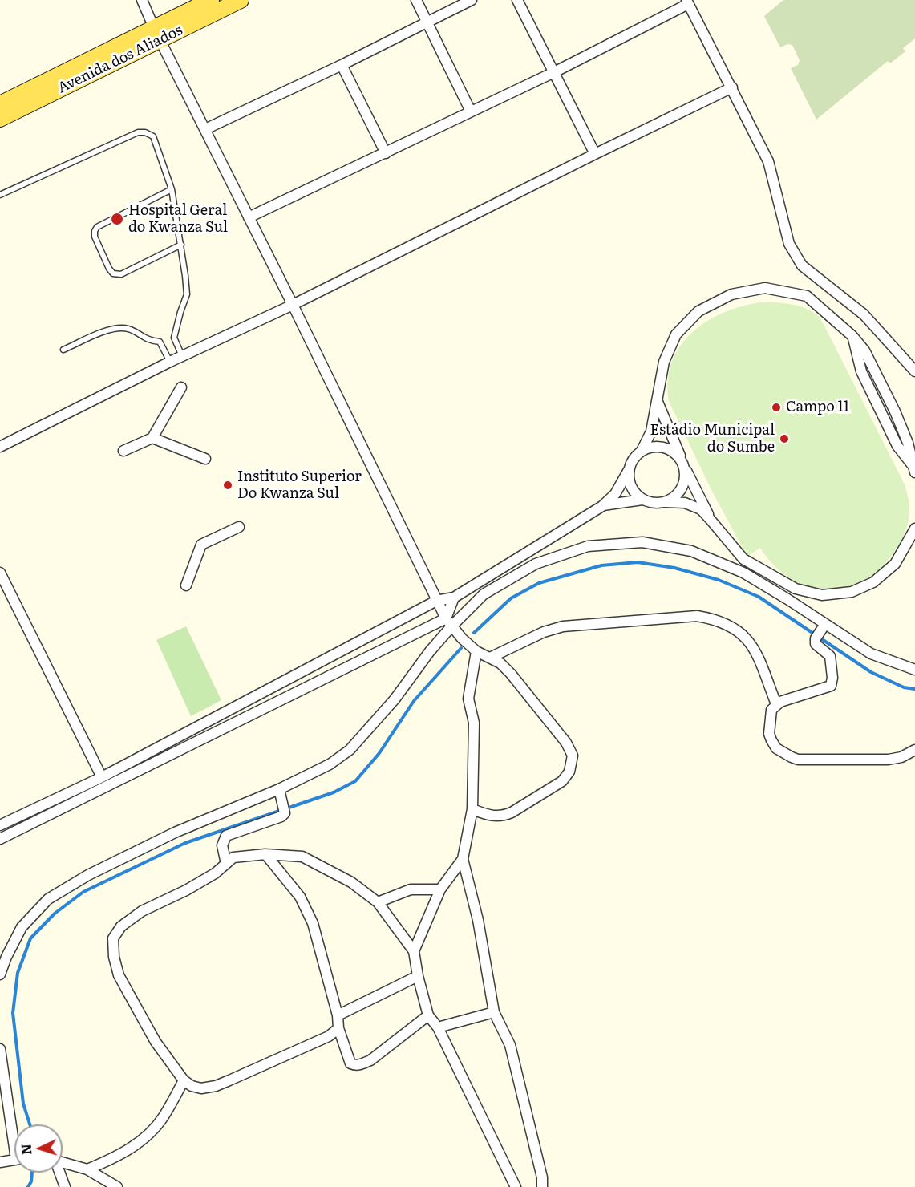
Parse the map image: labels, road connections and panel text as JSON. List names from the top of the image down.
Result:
{
  "streets": {
    "main road": ["Avenida dos Aliados"]
  },
  "places": [
    "Hospital Geral do Kwanza Sul",
    "Campo 11",
    "Estádio Municipal do Sumbe",
    "Instituto Superior Do Kwanza Sul"
  ],
  "north": "left"
}
